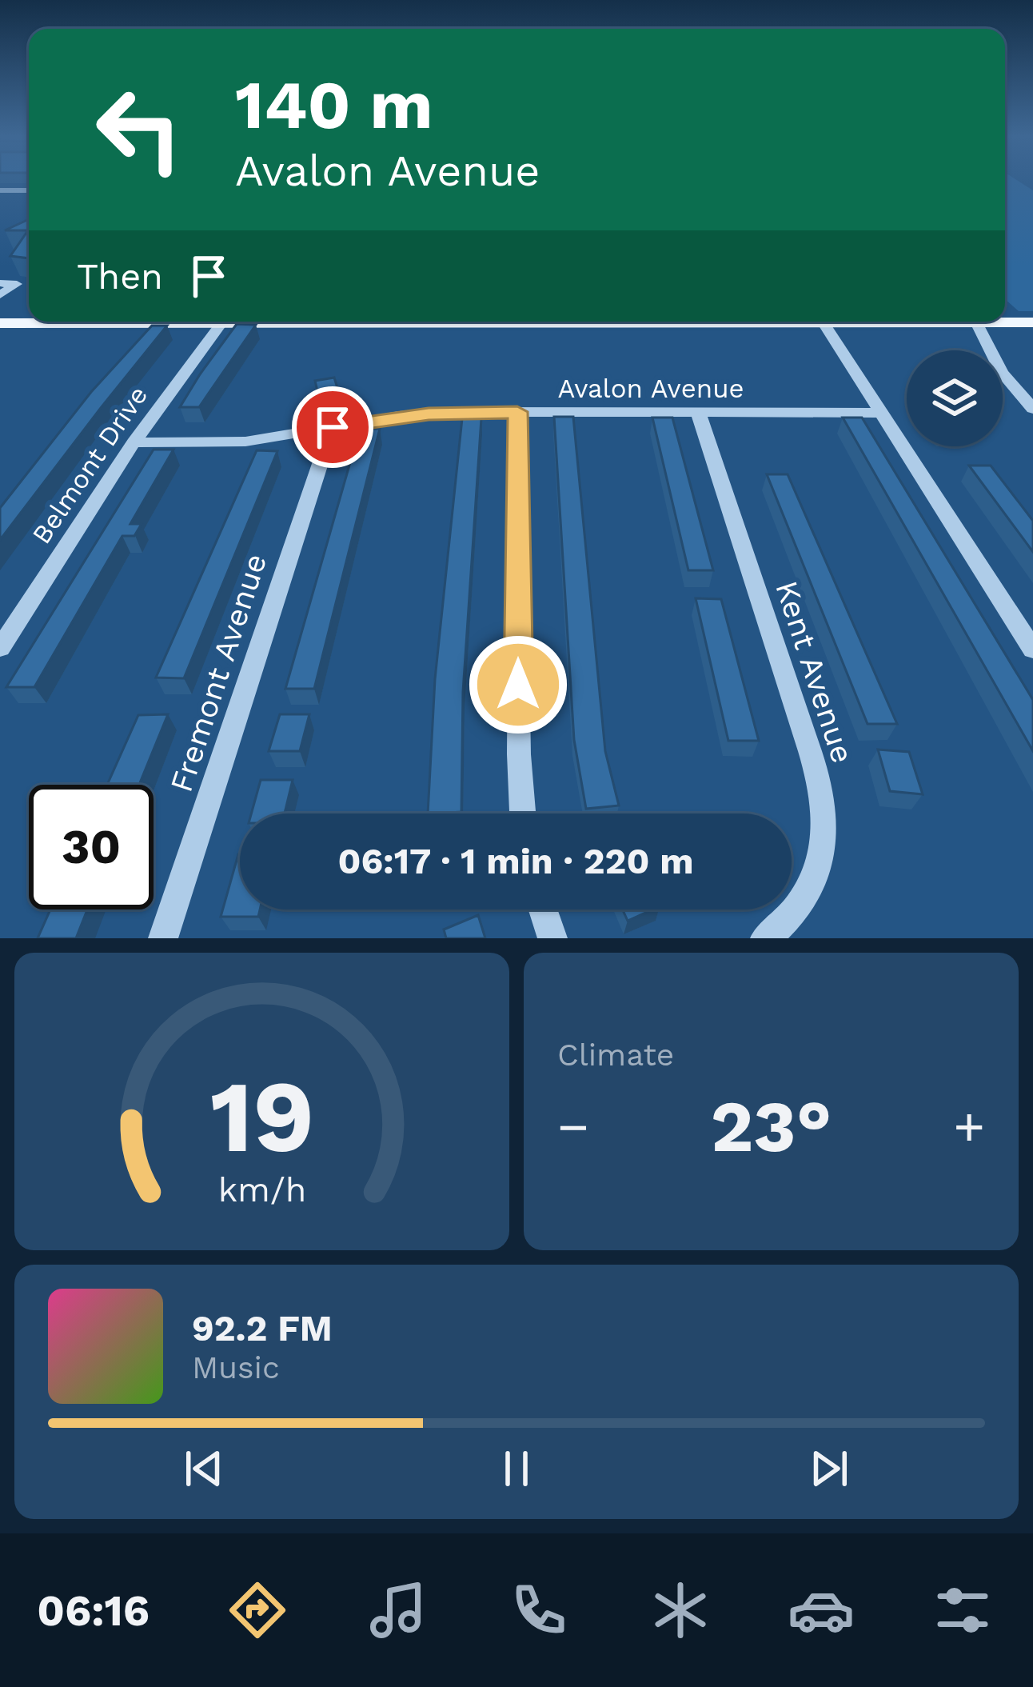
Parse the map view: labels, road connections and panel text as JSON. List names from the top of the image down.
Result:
{
  "streets": {
    "street": [
      "Avalon Avenue",
      "Belmont Drive",
      "Kent Avenue",
      "Fremont Avenue"
    ]
  },
  "crossings": [
    ["Avalon Avenue", "Belmont Drive"],
    ["Avalon Avenue", "Kent Avenue"],
    ["Avalon Avenue", "Fremont Avenue"]
  ],
  "page": {
    "turn": ["140 m", "Avalon Avenue"],
    "then": "Then",
    "limit": "30",
    "trip": "06:17 · 1 min · 220 m",
    "tile": "Climate",
    "heat": ["−", "23°", "+"],
    "song": ["92.2 FM", "Music"],
    "tabs": "06:16",
    "gauge": ["19", "km/h"]
  }
}
